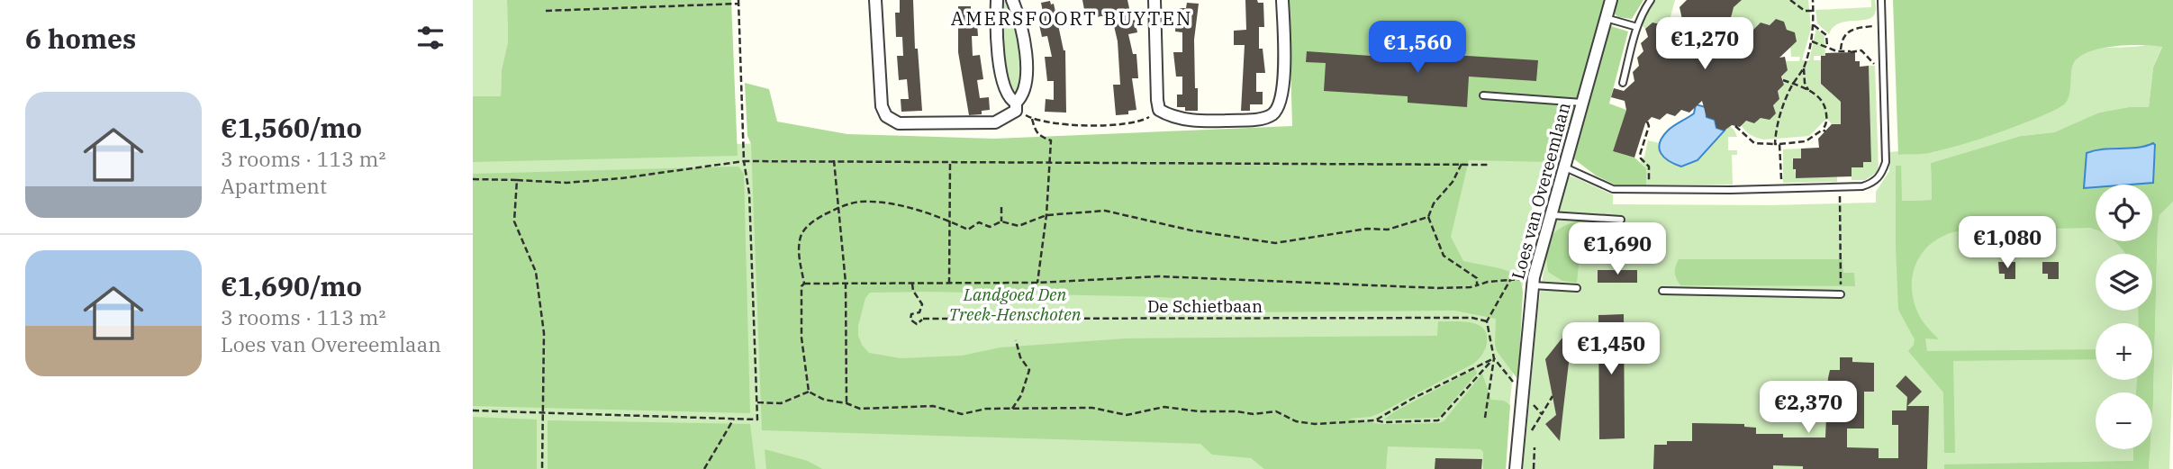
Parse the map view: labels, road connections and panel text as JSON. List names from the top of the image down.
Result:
{
  "streets": {
    "street": ["Loes van Overeemlaan"],
    "path": ["De Schietbaan"]
  },
  "districts": ["AMERSFOORT BUYTEN"],
  "parks": ["Landgoed Den Treek-Henschoten"],
  "page": {
    "heading": "6 homes",
    "price": [
      "€1,270",
      "€1,560",
      "€1,080",
      "€1,690",
      "€1,450",
      "€2,370"
    ],
    "list": [
      {
        "name": "€1,560/mo",
        "note": "3 rooms · 113 m² · Apartment"
      },
      {
        "name": "€1,690/mo",
        "note": "3 rooms · 113 m² · Loes van Overeemlaan"
      }
    ],
    "map_buttons": ["+", "−"]
  }
}
